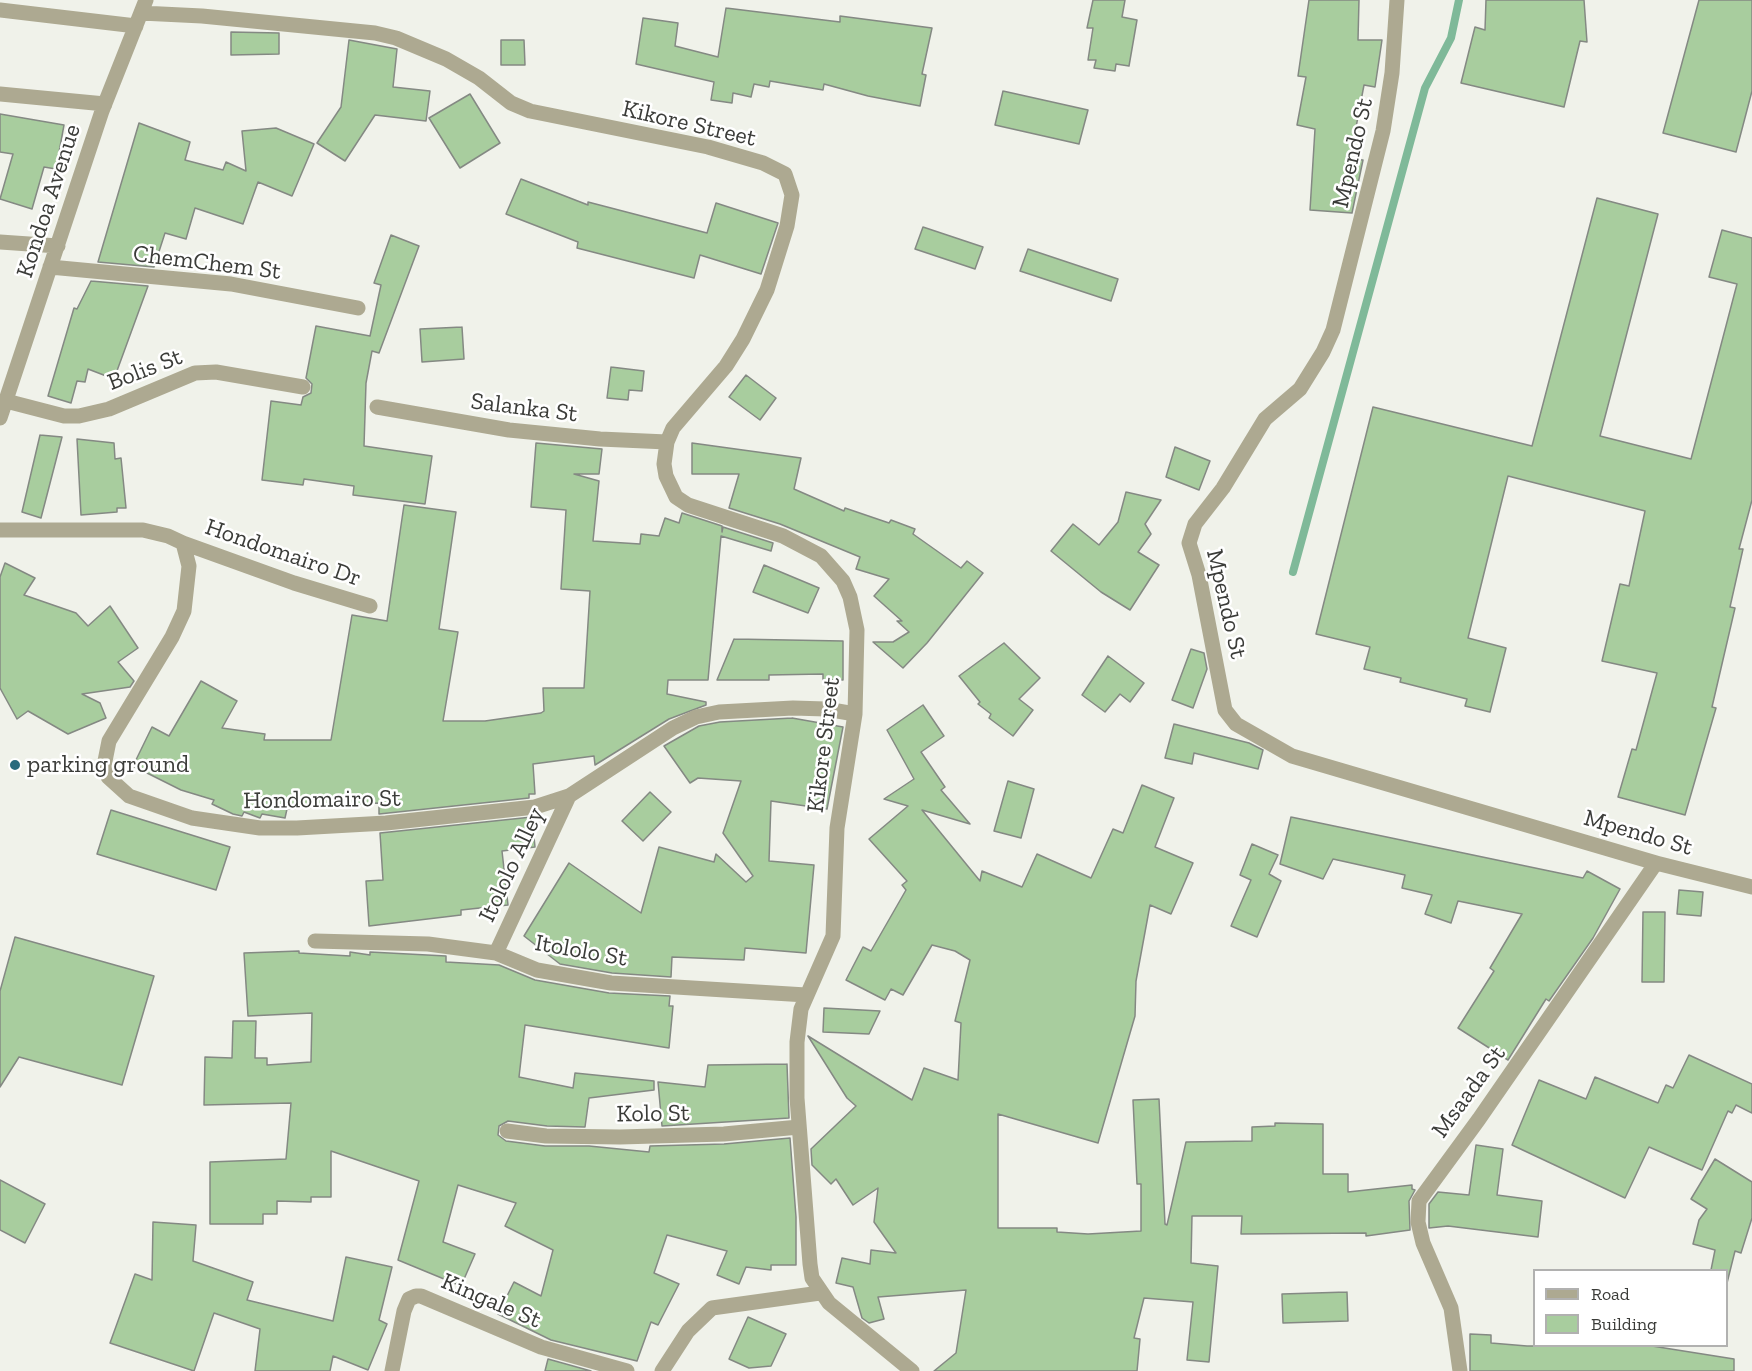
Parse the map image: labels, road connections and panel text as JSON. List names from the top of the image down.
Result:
{
  "streets": {
    "street": [
      "Kikore Street",
      "Mpendo St",
      "Kondoa Avenue",
      "ChemChem St",
      "Bolis St",
      "Salanka St",
      "Hondomairo Dr",
      "Hondomairo St",
      "Itololo Alley",
      "Itololo St",
      "Msaada St",
      "Kolo St",
      "Kingale St"
    ]
  },
  "crossings": [
    ["Kikore Street", "Kondoa Avenue"],
    ["Kikore Street", "Salanka St"],
    ["Kikore Street", "Hondomairo St"],
    ["Kikore Street", "Itololo St"],
    ["Kikore Street", "Kolo St"],
    ["Mpendo St", "Msaada St"],
    ["Kondoa Avenue", "ChemChem St"],
    ["Kondoa Avenue", "Bolis St"],
    ["Hondomairo Dr", "Hondomairo St"],
    ["Hondomairo St", "Itololo Alley"],
    ["Itololo Alley", "Itololo St"]
  ],
  "places": ["parking ground"],
  "legend": ["Road", "Building"]
}
